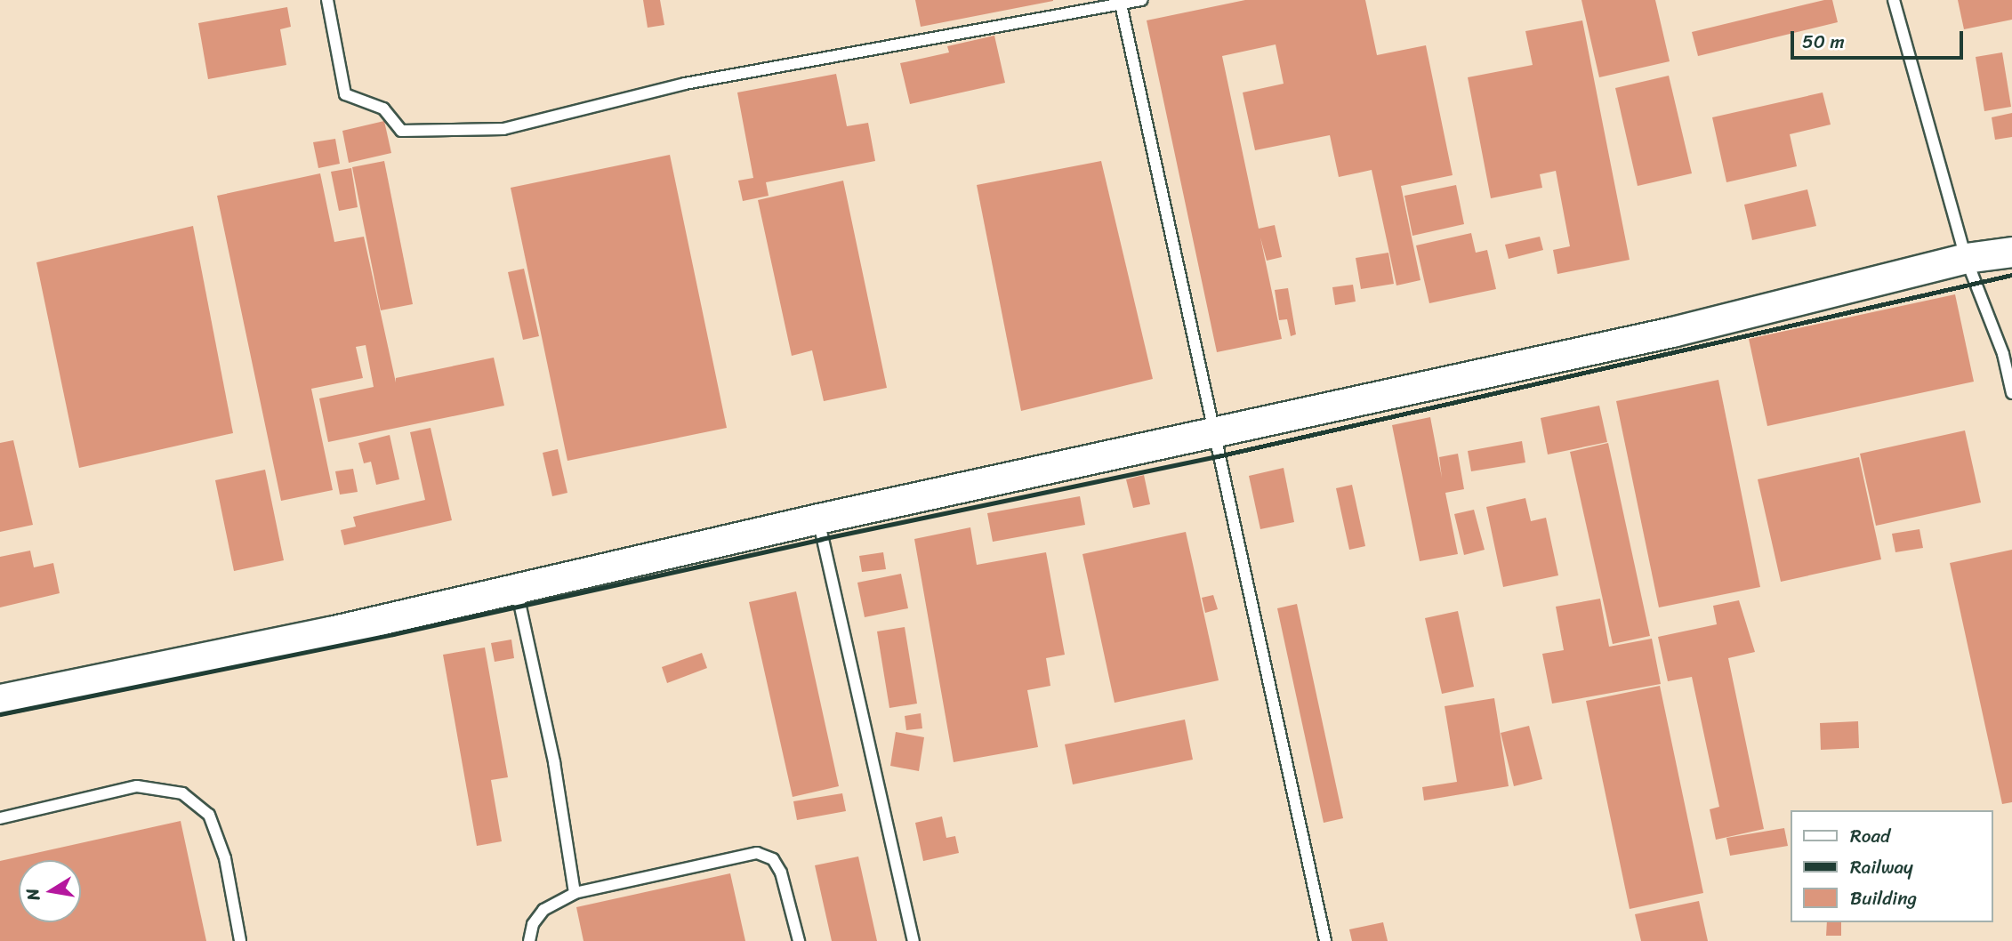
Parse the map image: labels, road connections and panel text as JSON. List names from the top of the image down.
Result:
{
  "legend": ["Road", "Railway", "Building"],
  "scale_bar": "50 m",
  "north": "left"
}
